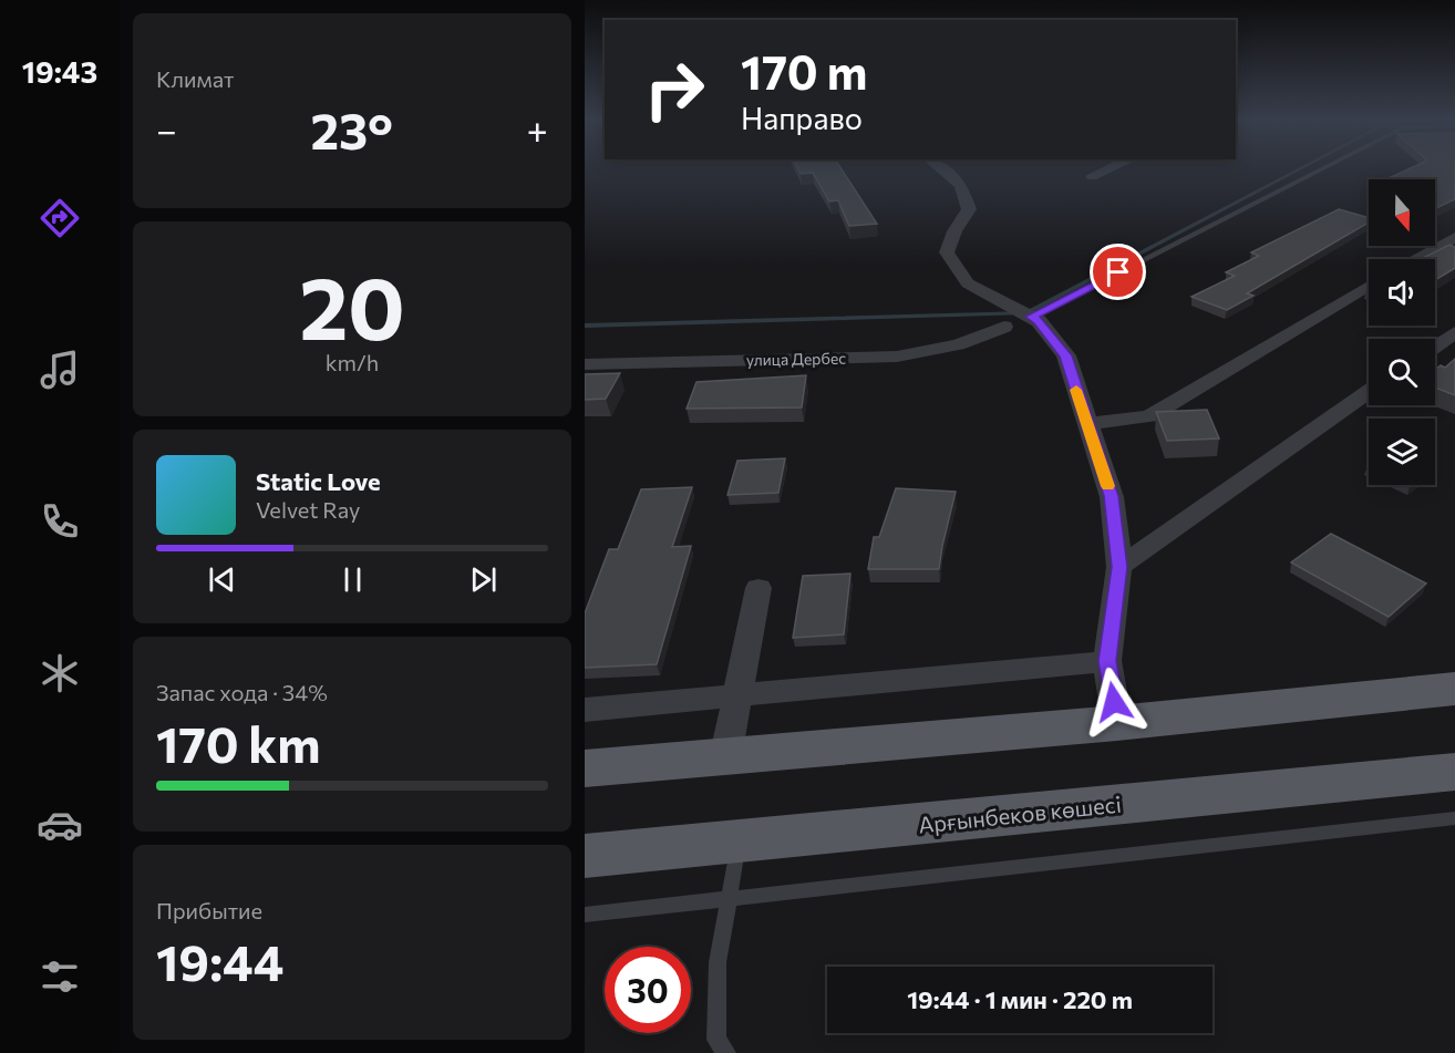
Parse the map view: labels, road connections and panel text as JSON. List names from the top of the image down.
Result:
{
  "streets": {
    "main road": ["Арғынбеков көшесі"],
    "street": ["улица Дербес"]
  },
  "north": "bottom",
  "page": {
    "tabs": "19:43",
    "tile": [
      "Климат",
      ["20", "km/h"],
      ["Запас хода · 34%", "170 km"],
      ["Прибытие", "19:44"]
    ],
    "turn": ["170 m", "Направо"],
    "heat": ["−", "23°", "+"],
    "song": ["Static Love", "Velvet Ray"],
    "limit": "30",
    "trip": "19:44 · 1 мин · 220 m"
  }
}
